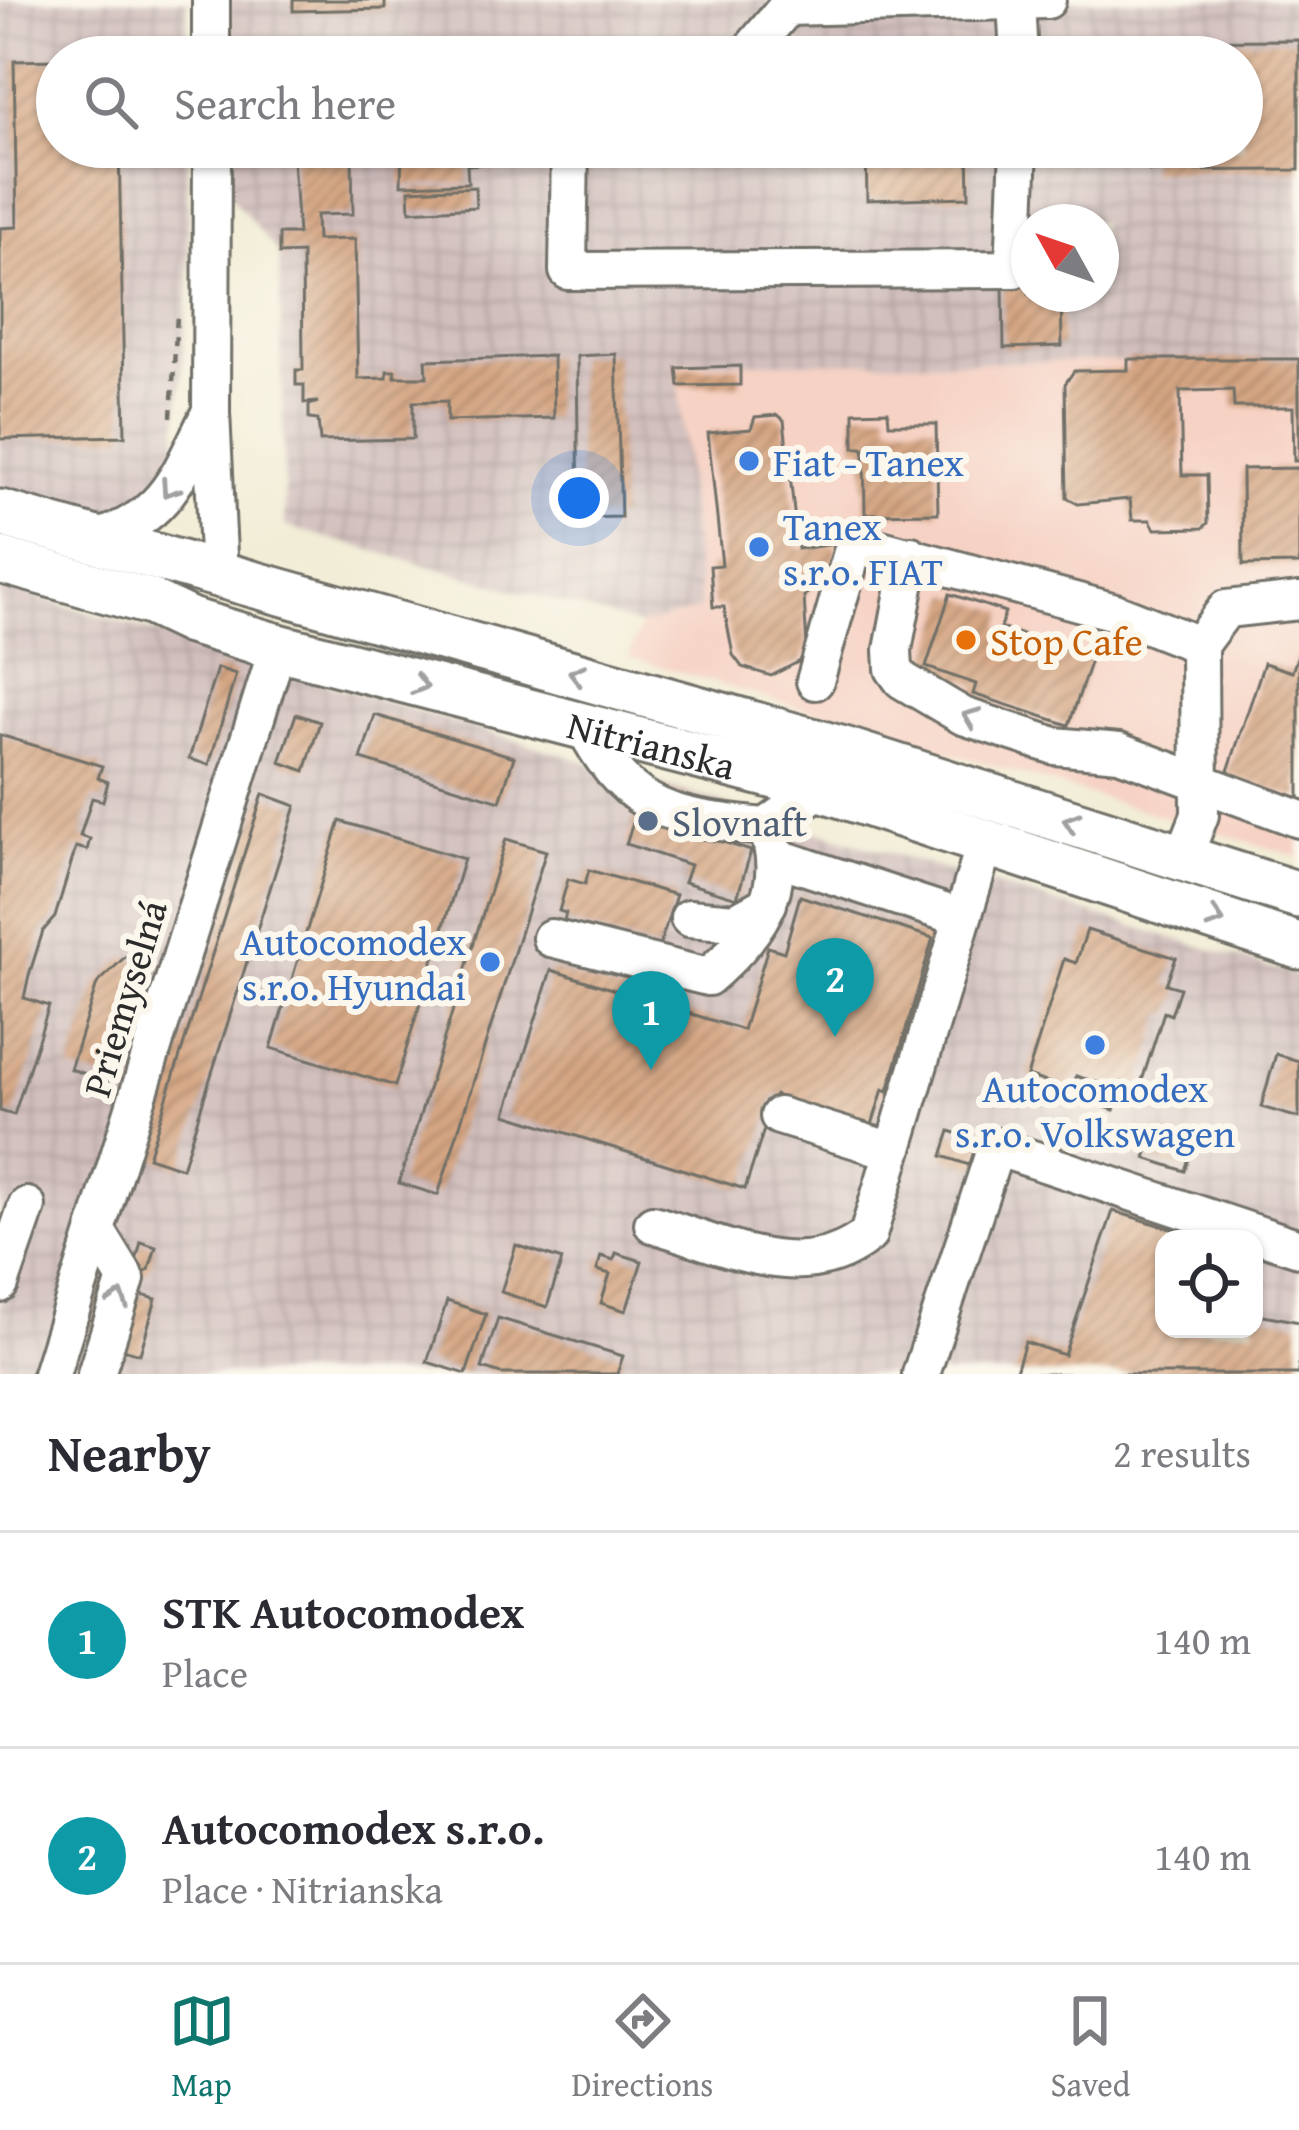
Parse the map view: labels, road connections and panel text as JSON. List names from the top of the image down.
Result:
{
  "streets": {
    "main road": ["Nitrianska"],
    "street": ["Priemyselná"]
  },
  "crossings": [
    ["Nitrianska", "Priemyselná"]
  ],
  "places": [
    "Fiat - Tanex",
    "Tanex s.r.o. FIAT",
    "Stop Cafe",
    "Slovnaft",
    "Autocomodex s.r.o. Hyundai",
    "Autocomodex s.r.o. Volkswagen"
  ],
  "north": "top left",
  "page": {
    "search": "Search here",
    "pins": ["2", "1"],
    "heading": ["Nearby", "2 results"],
    "list": [
      {
        "mark": "1",
        "name": "STK Autocomodex",
        "note": "Place",
        "value": "140 m"
      },
      {
        "mark": "2",
        "name": "Autocomodex s.r.o.",
        "note": "Place · Nitrianska",
        "value": "140 m"
      }
    ],
    "nav": ["Map", "Directions", "Saved"]
  }
}
